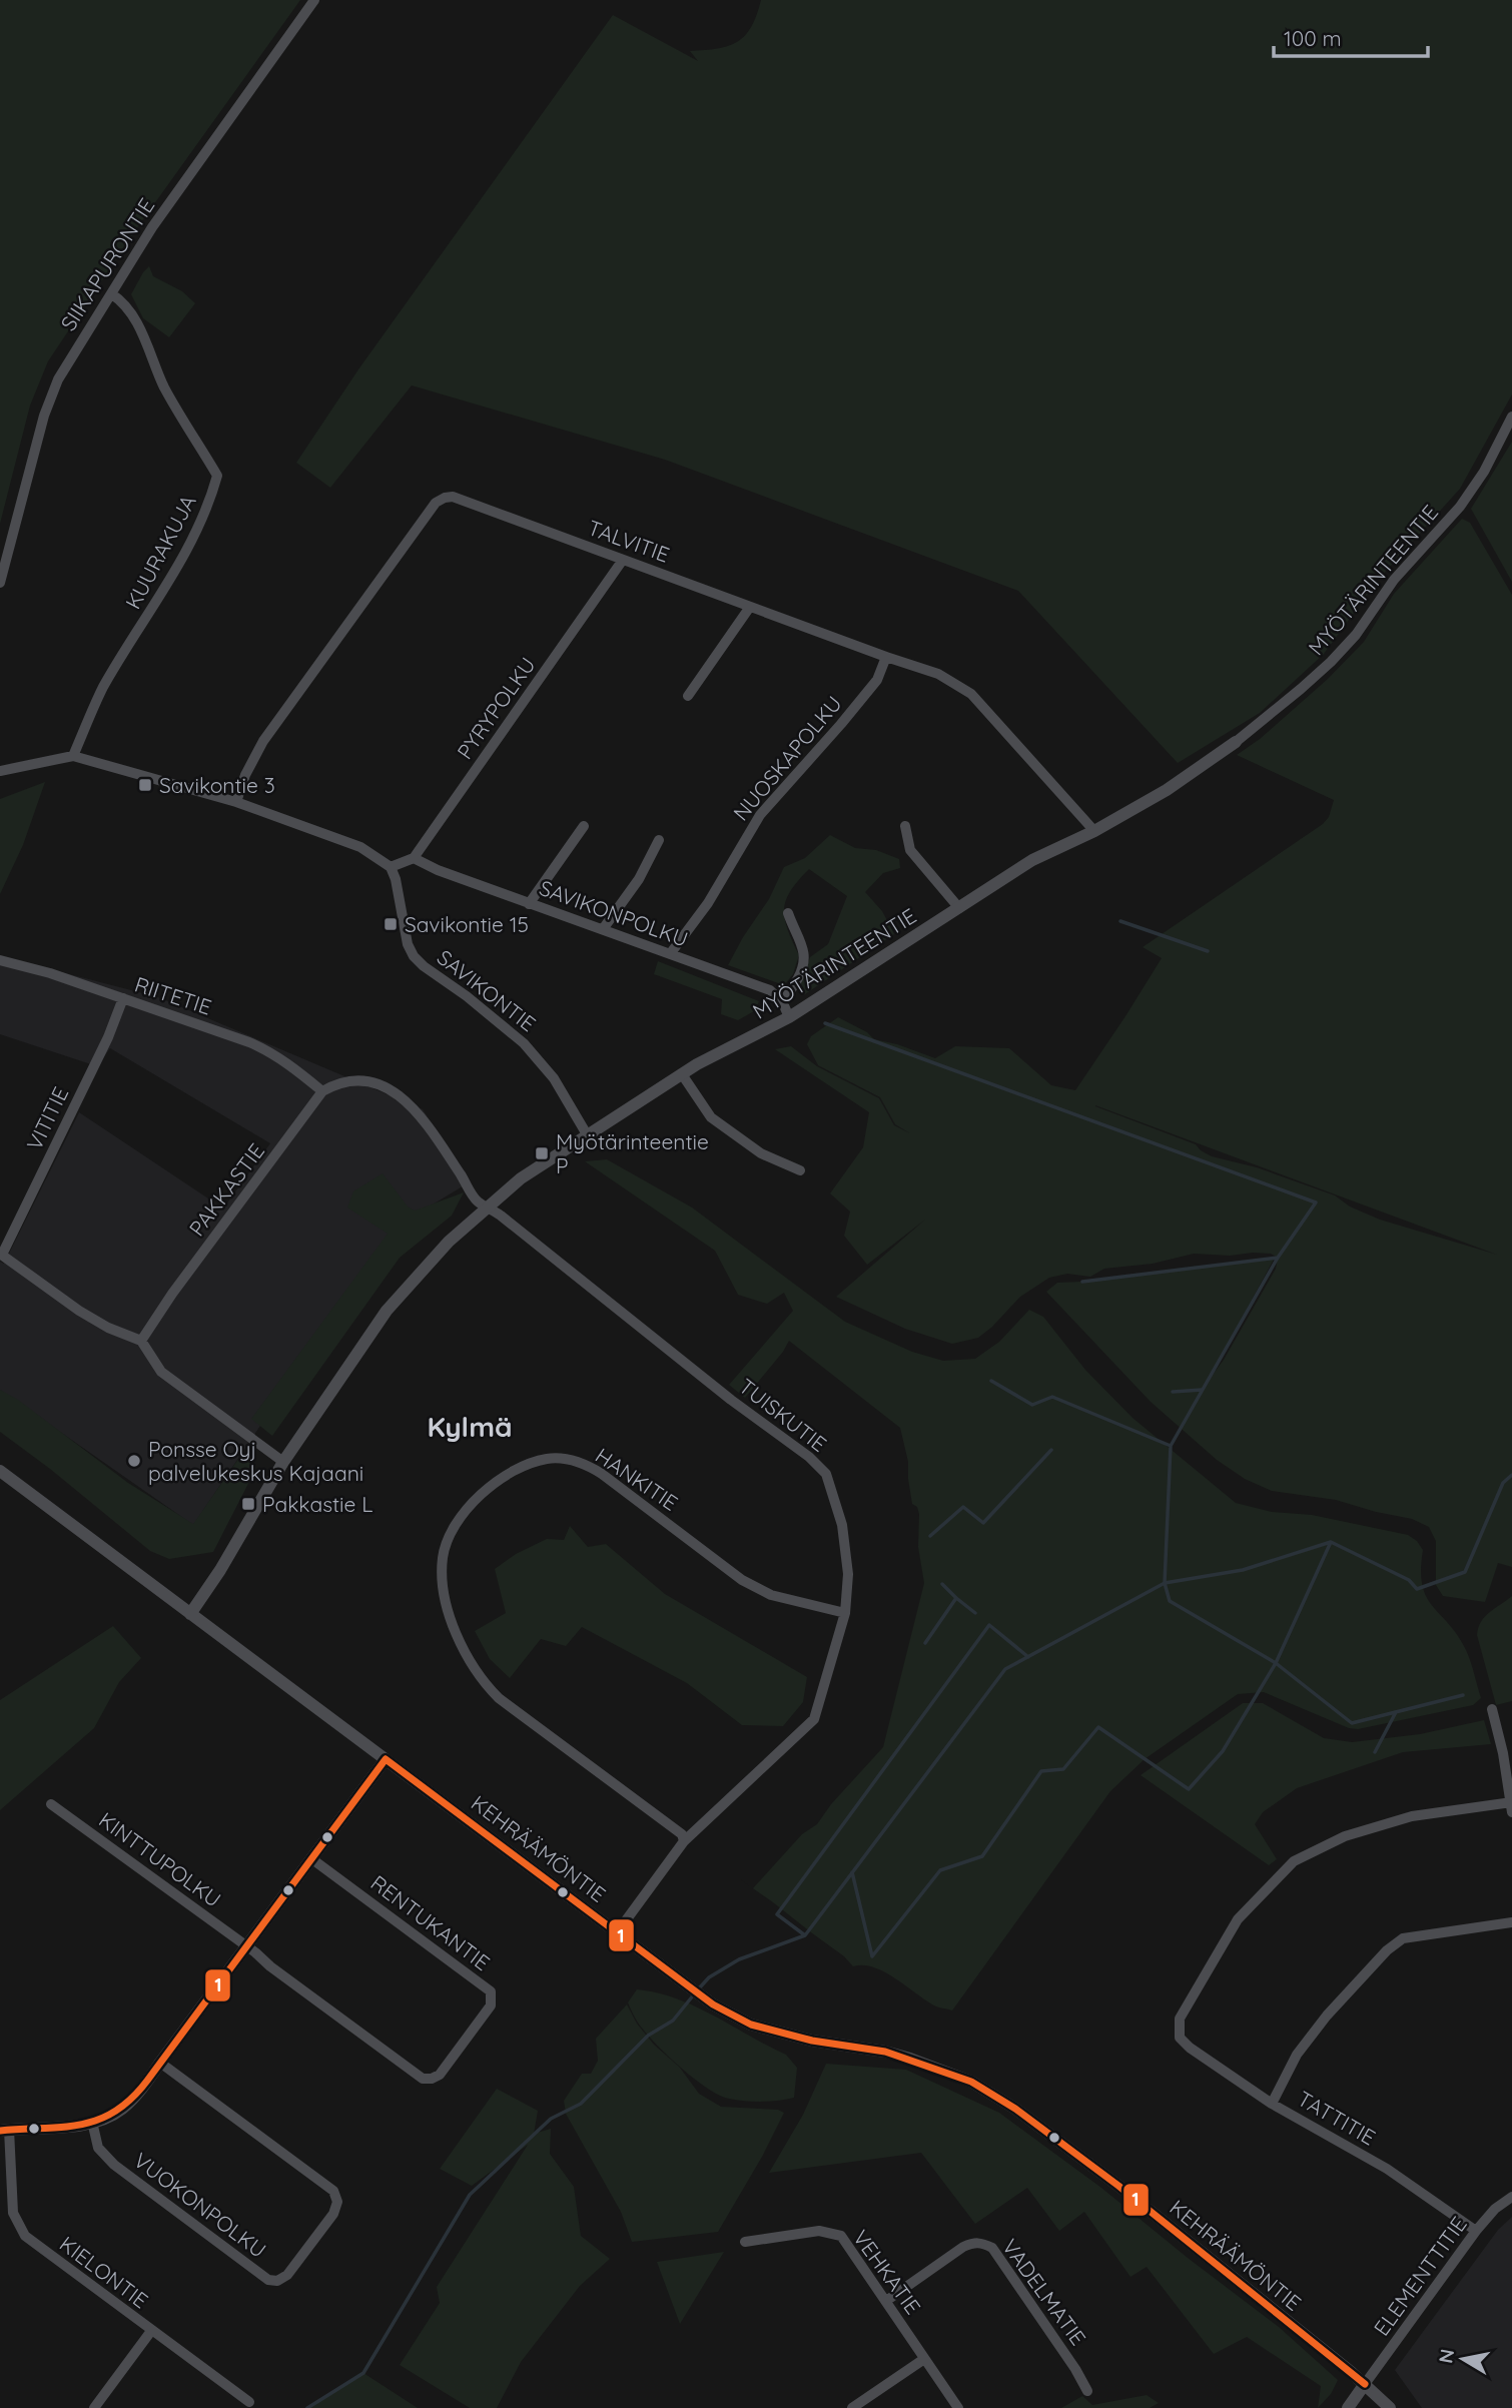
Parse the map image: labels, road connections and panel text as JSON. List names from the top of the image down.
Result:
{
  "streets": {
    "street": [
      "SIIKAPURONTIE",
      "TALVITIE",
      "KUURAKUJA",
      "MYÖTÄRINTEENTIE",
      "PYRYPOLKU",
      "NUOSKAPOLKU",
      "SAVIKONPOLKU",
      "SAVIKONTIE",
      "RIITETIE",
      "VITITIE",
      "PAKKASTIE",
      "TUISKUTIE",
      "HANKITIE",
      "KEHRÄÄMÖNTIE",
      "KINTTUPOLKU",
      "RENTUKANTIE",
      "TATTITIE",
      "VUOKONPOLKU",
      "KIELONTIE",
      "VEHKATIE",
      "ELEMENTTITIE",
      "VADELMATIE"
    ]
  },
  "crossings": [
    ["SIIKAPURONTIE", "KUURAKUJA"],
    ["TALVITIE", "MYÖTÄRINTEENTIE"],
    ["TALVITIE", "PYRYPOLKU"],
    ["TALVITIE", "NUOSKAPOLKU"],
    ["MYÖTÄRINTEENTIE", "SAVIKONTIE"],
    ["MYÖTÄRINTEENTIE", "TUISKUTIE"],
    ["MYÖTÄRINTEENTIE", "KEHRÄÄMÖNTIE"],
    ["PYRYPOLKU", "SAVIKONPOLKU"],
    ["NUOSKAPOLKU", "SAVIKONPOLKU"],
    ["RIITETIE", "VITITIE"],
    ["RIITETIE", "PAKKASTIE"],
    ["TUISKUTIE", "HANKITIE"],
    ["TUISKUTIE", "KEHRÄÄMÖNTIE"],
    ["KEHRÄÄMÖNTIE", "ELEMENTTITIE"],
    ["KINTTUPOLKU", "RENTUKANTIE"],
    ["TATTITIE", "ELEMENTTITIE"],
    ["VEHKATIE", "VADELMATIE"]
  ],
  "districts": ["Kylmä"],
  "places": {
    "transit": [
      "Savikontie 3",
      "Savikontie 15",
      "Myötärinteentie P",
      "Pakkastie L"
    ],
    "other": ["Ponsse Oyj palvelukeskus Kajaani"]
  },
  "lines": ["transit line 1"],
  "scale_bar": "100 m",
  "north": "left"
}
